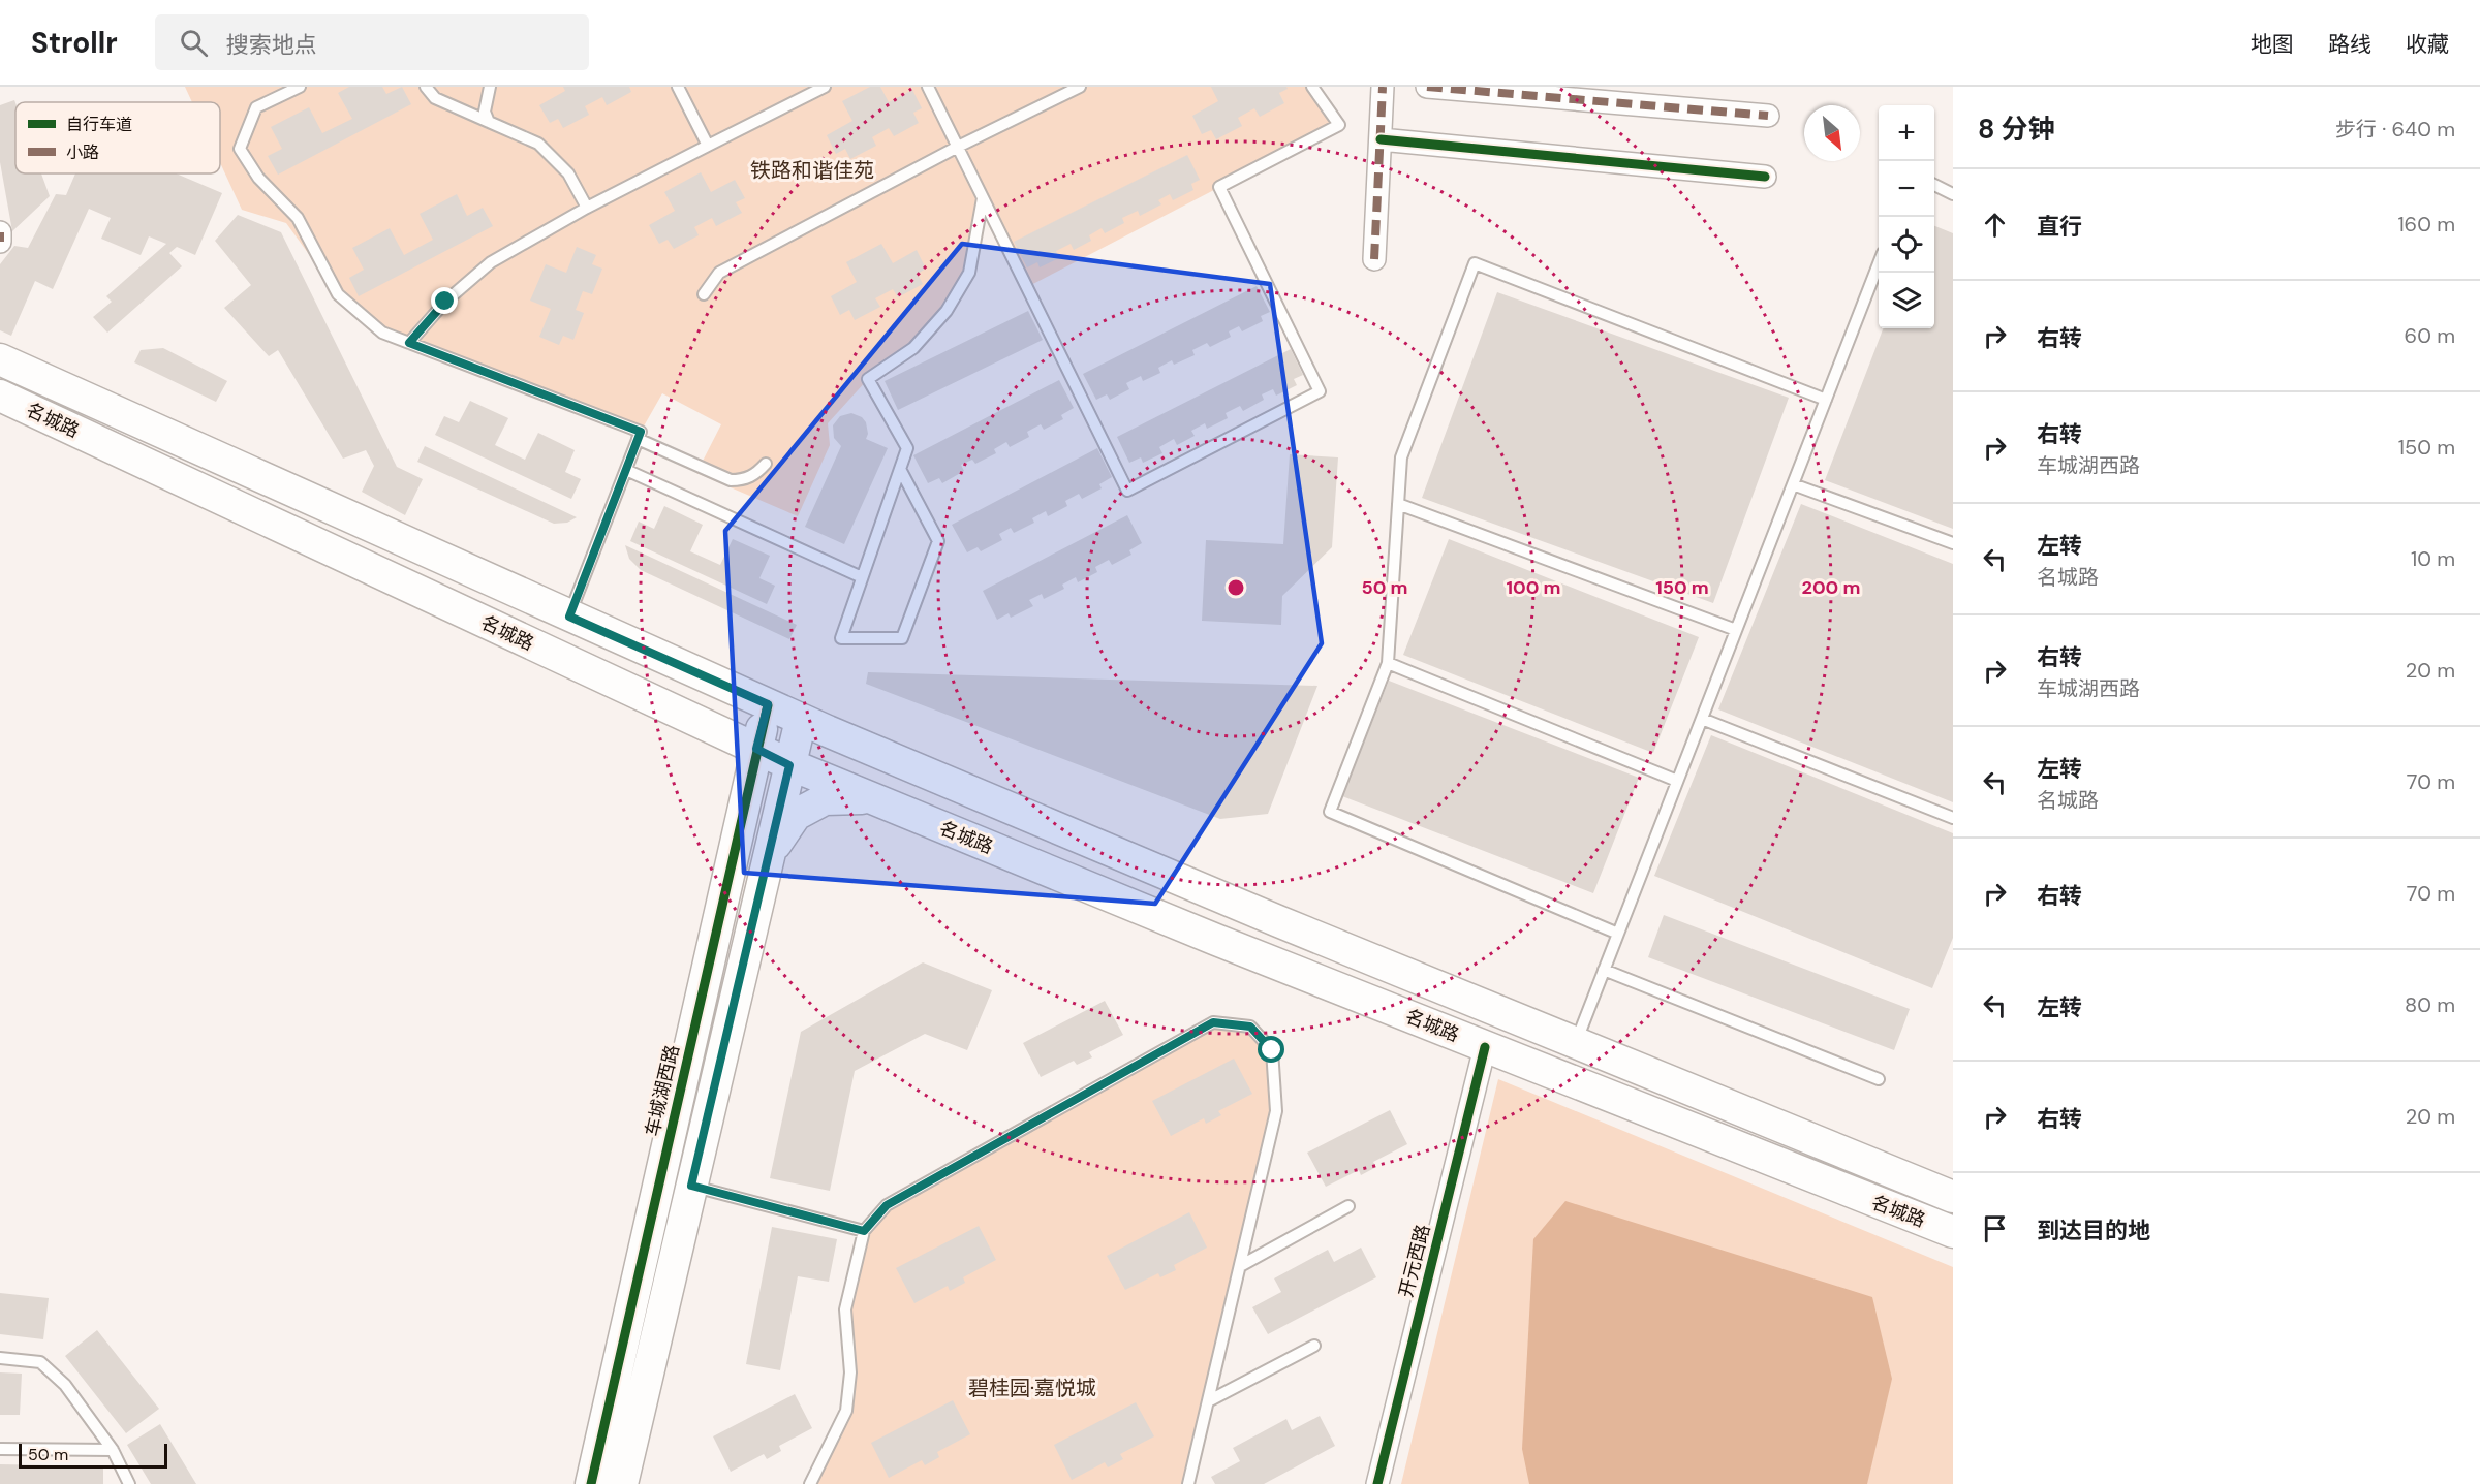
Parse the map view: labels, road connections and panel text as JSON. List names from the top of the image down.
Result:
{
  "streets": {
    "main road": ["名城路", "车城湖西路"],
    "street": ["开元西路"]
  },
  "crossings": [
    ["名城路", "车城湖西路"],
    ["名城路", "开元西路"]
  ],
  "districts": ["铁路和谐佳苑", "碧桂园·嘉悦城"],
  "legend": ["自行车道", "小路"],
  "scale_bar": "50 m",
  "north": "bottom right",
  "page": {
    "header": "Strollr",
    "search": "搜索地点",
    "nav": ["地图", "路线", "收藏"],
    "heading": ["8 分钟", "步行 · 640 m"],
    "map_buttons": ["+", "−"],
    "list": [
      ["直行", "160 m"],
      ["右转", "60 m"],
      ["右转", "车城湖西路", "150 m"],
      ["左转", "名城路", "10 m"],
      ["右转", "车城湖西路", "20 m"],
      ["左转", "名城路", "70 m"],
      ["右转", "70 m"],
      ["左转", "80 m"],
      ["右转", "20 m"],
      "到达目的地"
    ],
    "scale": "50 m"
  },
  "rings": [
    "50 m",
    "100 m",
    "150 m",
    "200 m"
  ]
}
